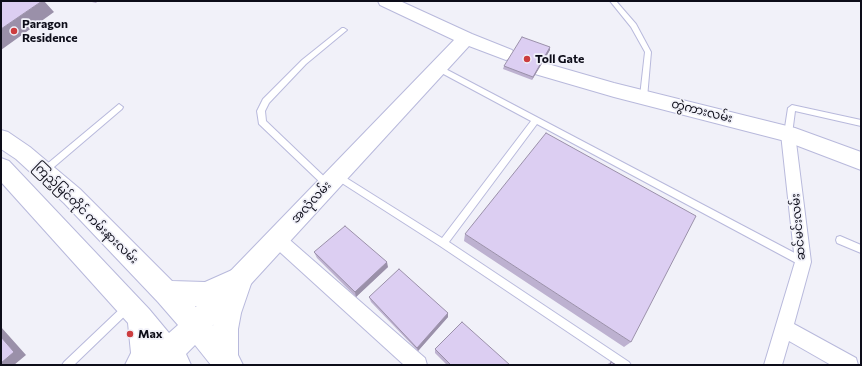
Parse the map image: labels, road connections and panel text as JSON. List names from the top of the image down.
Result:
{
  "streets": {
    "main road": ["တွဲကားလမ်း", "အလုံလမ်း", "ကြည့်မြင်တိုင် ကမ်းနားလမ်း"],
    "street": ["ဆင်မင်းလမ်း"]
  },
  "crossings": [
    ["တွဲကားလမ်း", "ဆင်မင်းလမ်း"],
    ["အလုံလမ်း", "ကြည့်မြင်တိုင် ကမ်းနားလမ်း"]
  ],
  "places": ["Paragon Residence", "Toll Gate", "Max"]
}
